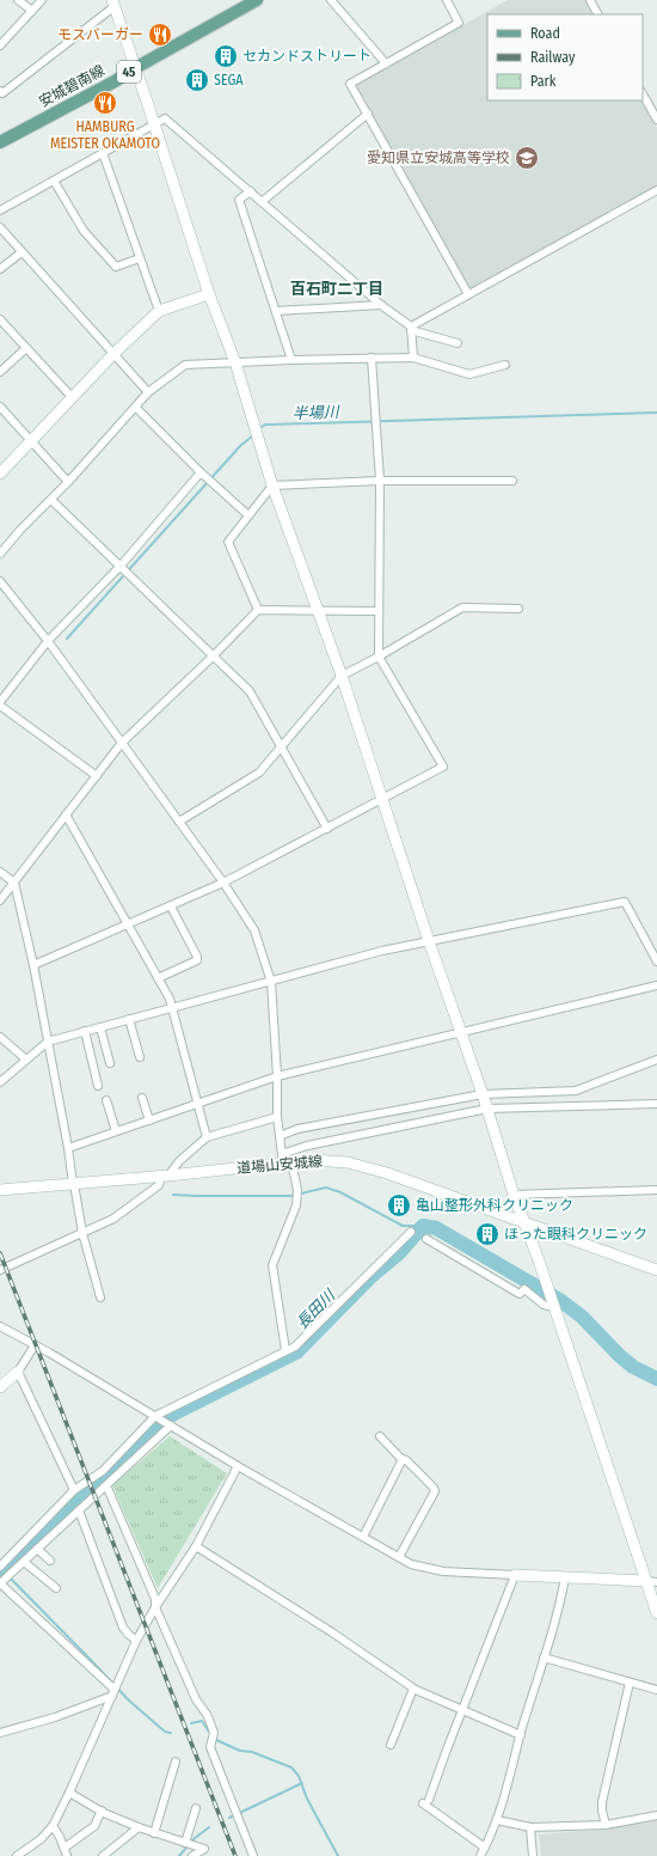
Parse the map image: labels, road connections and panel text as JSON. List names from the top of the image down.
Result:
{
  "streets": {
    "main road": ["45", "安城碧南線"],
    "street": ["道場山安城線"]
  },
  "districts": ["百石町二丁目"],
  "water": ["半場川", "長田川"],
  "places": {
    "restaurant": ["モスバーガー", "HAMBURG MEISTER OKAMOTO"],
    "building": [
      "セカンドストリート",
      "SEGA",
      "亀山整形外科クリニック",
      "ほった眼科クリニック"
    ],
    "school or university": ["愛知県立安城高等学校"]
  },
  "legend": ["Road", "Railway", "Park"]
}
